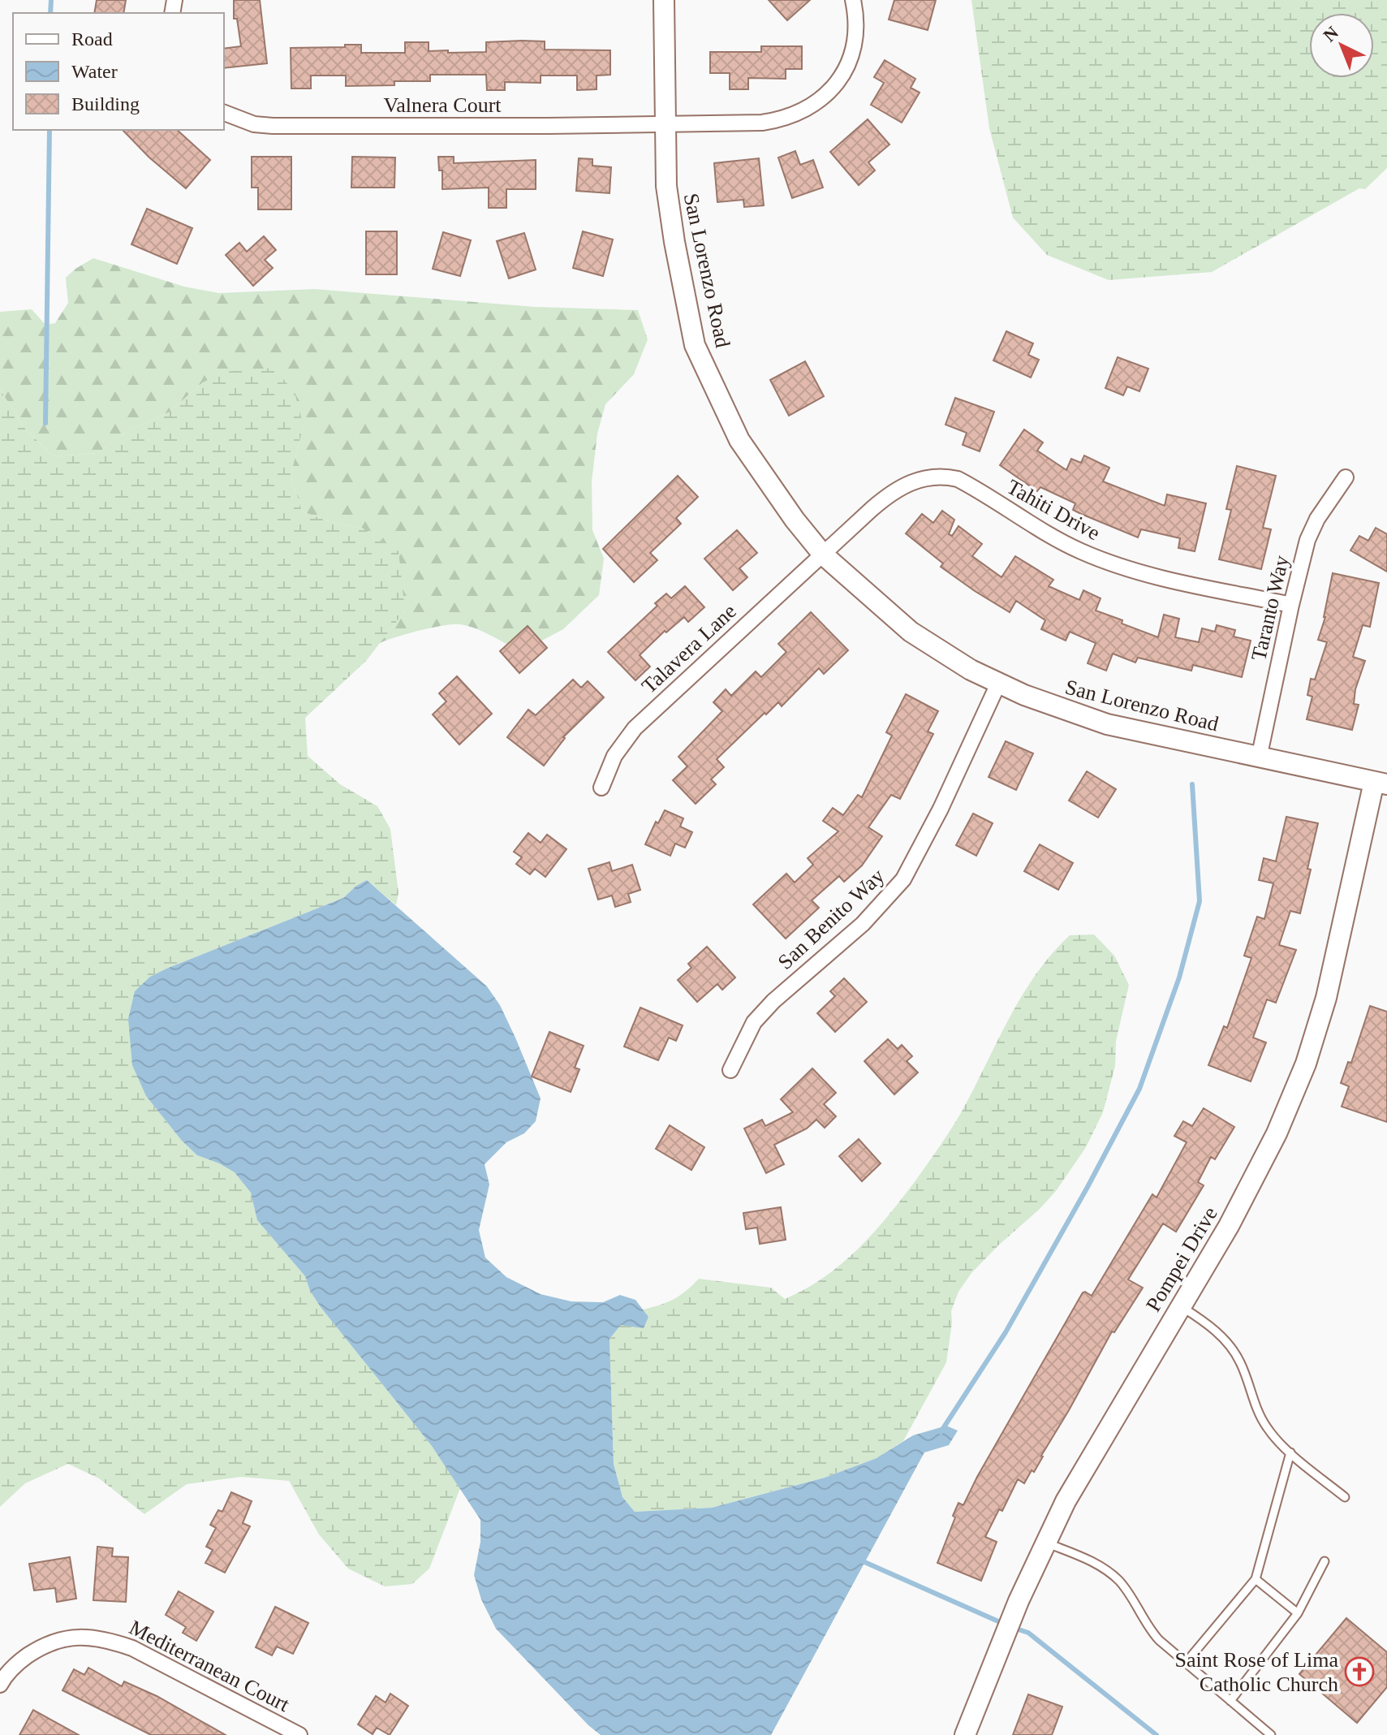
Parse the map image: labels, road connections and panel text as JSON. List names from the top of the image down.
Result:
{
  "streets": {
    "street": [
      "Valnera Court",
      "San Lorenzo Road",
      "Tahiti Drive",
      "Taranto Way",
      "Talavera Lane",
      "San Benito Way",
      "Pompei Drive",
      "Mediterranean Court"
    ]
  },
  "crossings": [
    ["Valnera Court", "San Lorenzo Road"],
    ["San Lorenzo Road", "Tahiti Drive"],
    ["San Lorenzo Road", "Taranto Way"],
    ["San Lorenzo Road", "Talavera Lane"],
    ["San Lorenzo Road", "San Benito Way"],
    ["San Lorenzo Road", "Pompei Drive"],
    ["Tahiti Drive", "Taranto Way"],
    ["Tahiti Drive", "Talavera Lane"]
  ],
  "places": {
    "church": ["Saint Rose of Lima Catholic Church"]
  },
  "legend": ["Road", "Water", "Building"],
  "north": "top left"
}
